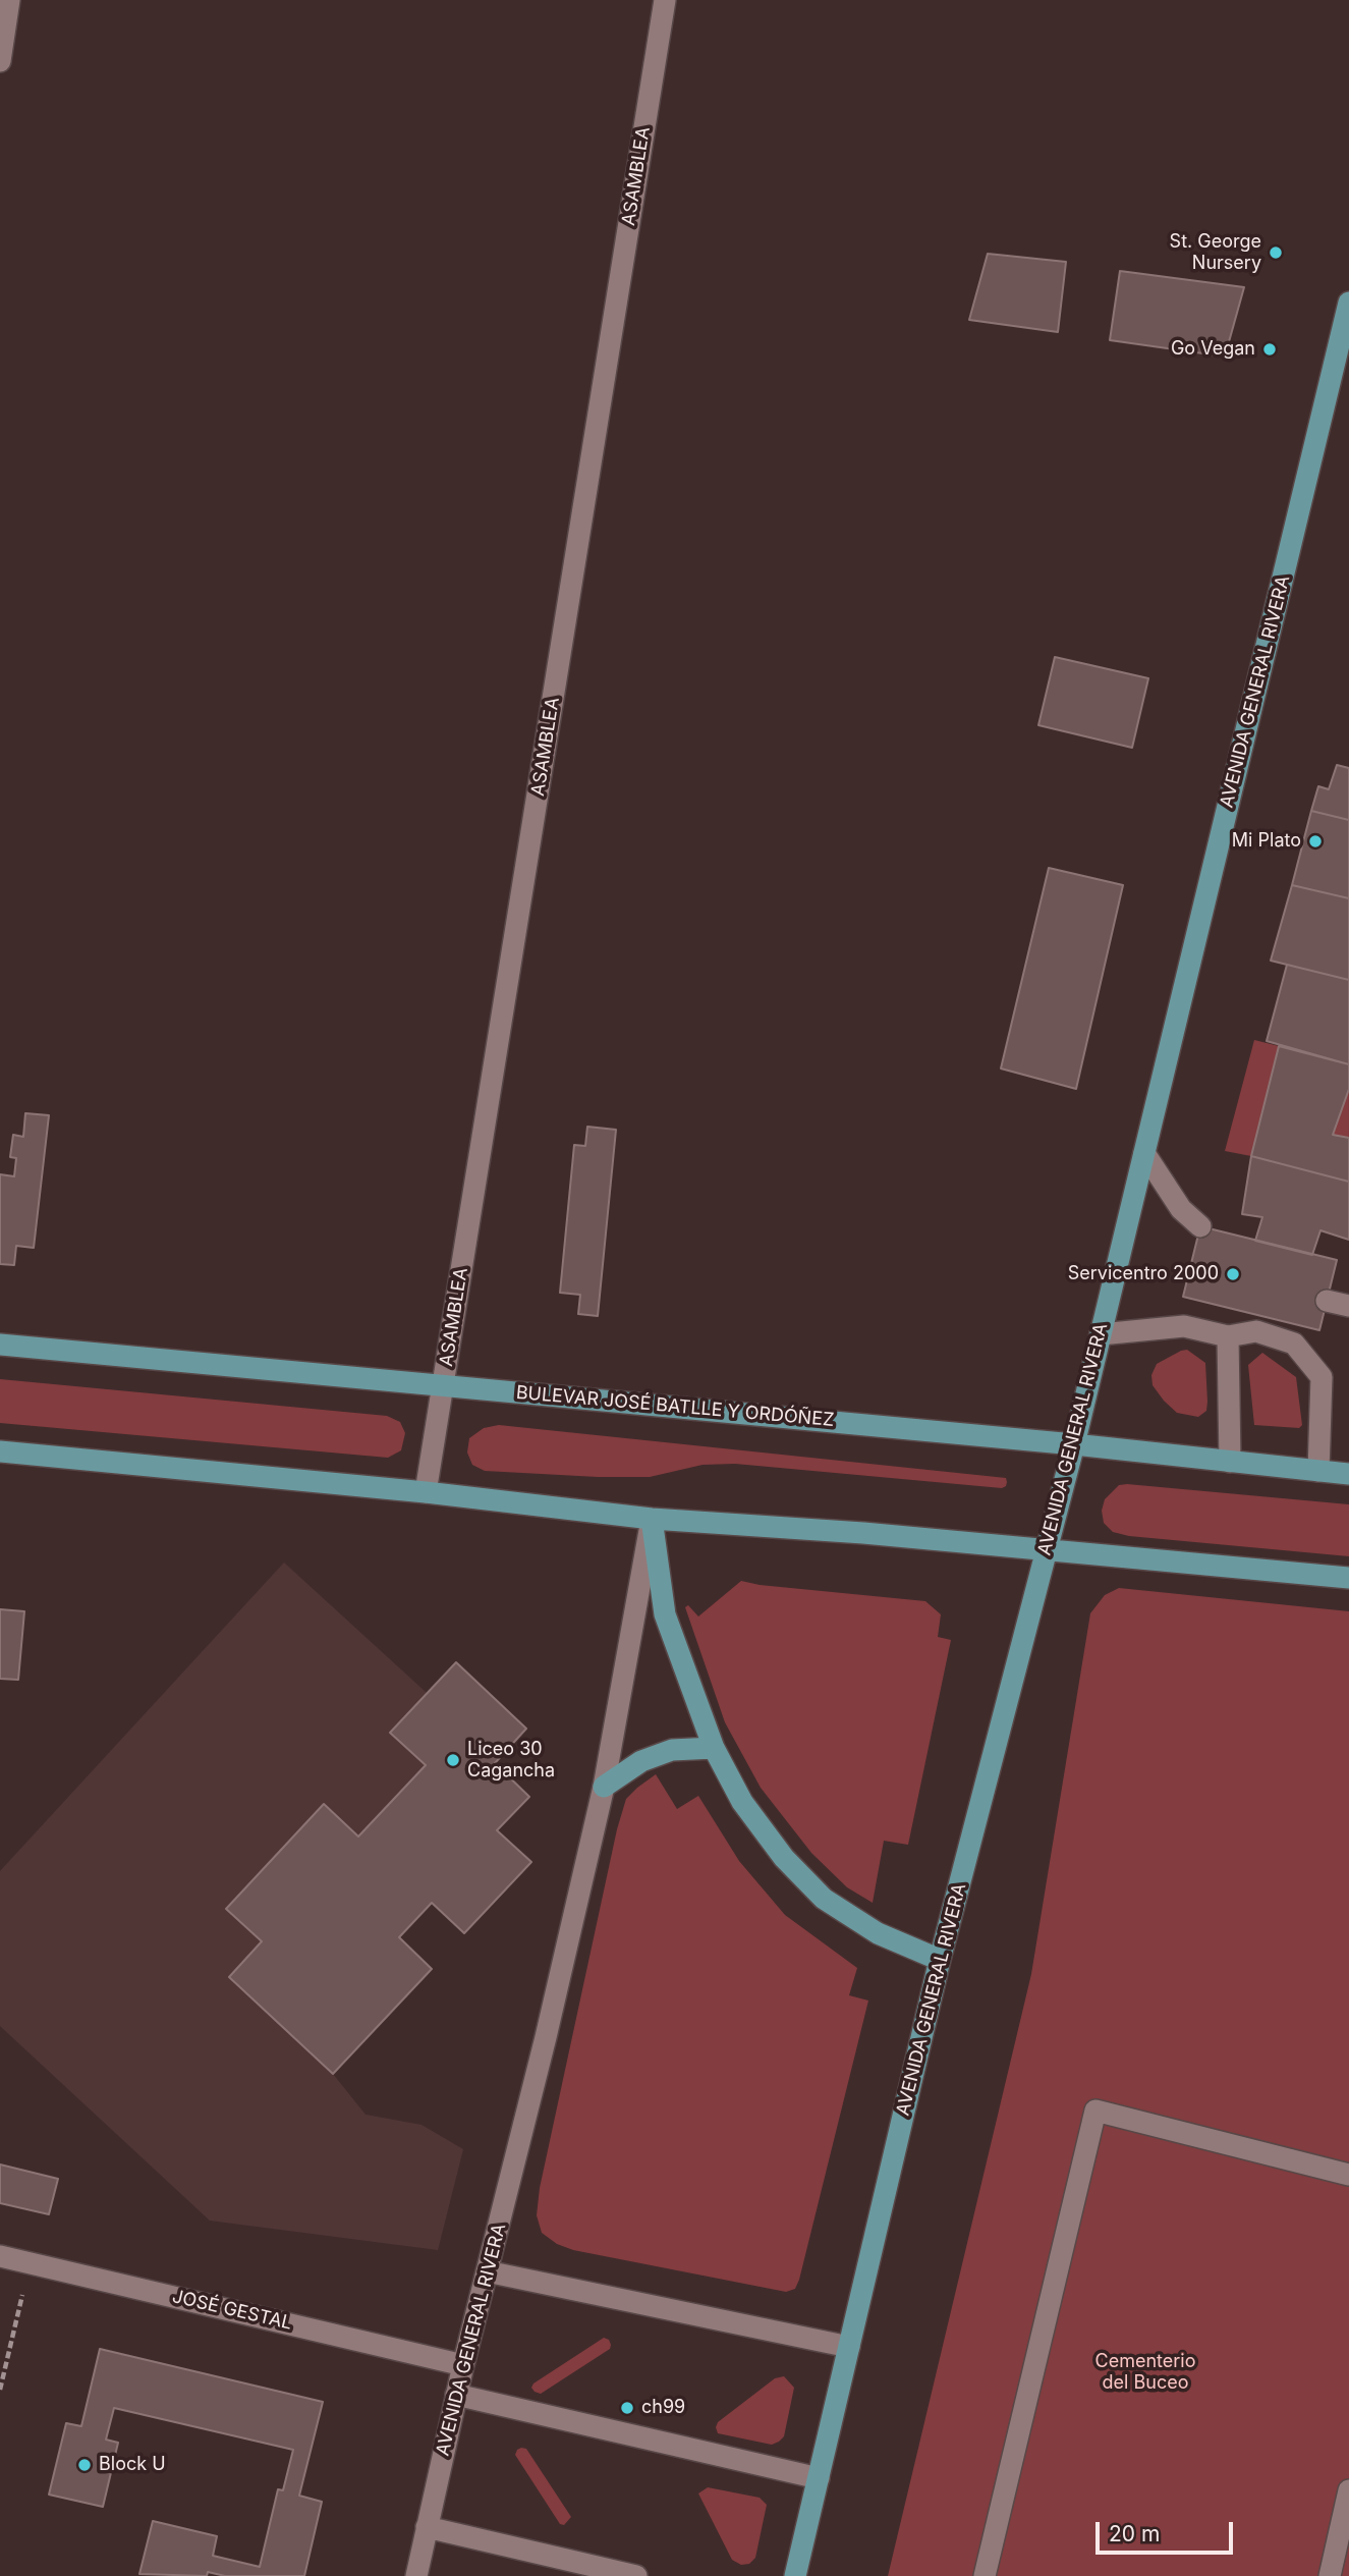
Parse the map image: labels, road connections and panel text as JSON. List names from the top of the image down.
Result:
{
  "streets": {
    "main road": ["AVENIDA GENERAL RIVERA", "BULEVAR JOSÉ BATLLE Y ORDÓÑEZ"],
    "street": ["ASAMBLEA", "JOSÉ GESTAL"]
  },
  "crossings": [
    ["ASAMBLEA", "BULEVAR JOSÉ BATLLE Y ORDÓÑEZ"],
    ["AVENIDA GENERAL RIVERA", "BULEVAR JOSÉ BATLLE Y ORDÓÑEZ"],
    ["AVENIDA GENERAL RIVERA", "JOSÉ GESTAL"]
  ],
  "parks": ["Cementerio del Buceo"],
  "places": [
    "St. George Nursery",
    "Go Vegan",
    "Mi Plato",
    "Servicentro 2000",
    "Liceo 30 Cagancha",
    "ch99",
    "Block U"
  ],
  "scale_bar": "20 m"
}
